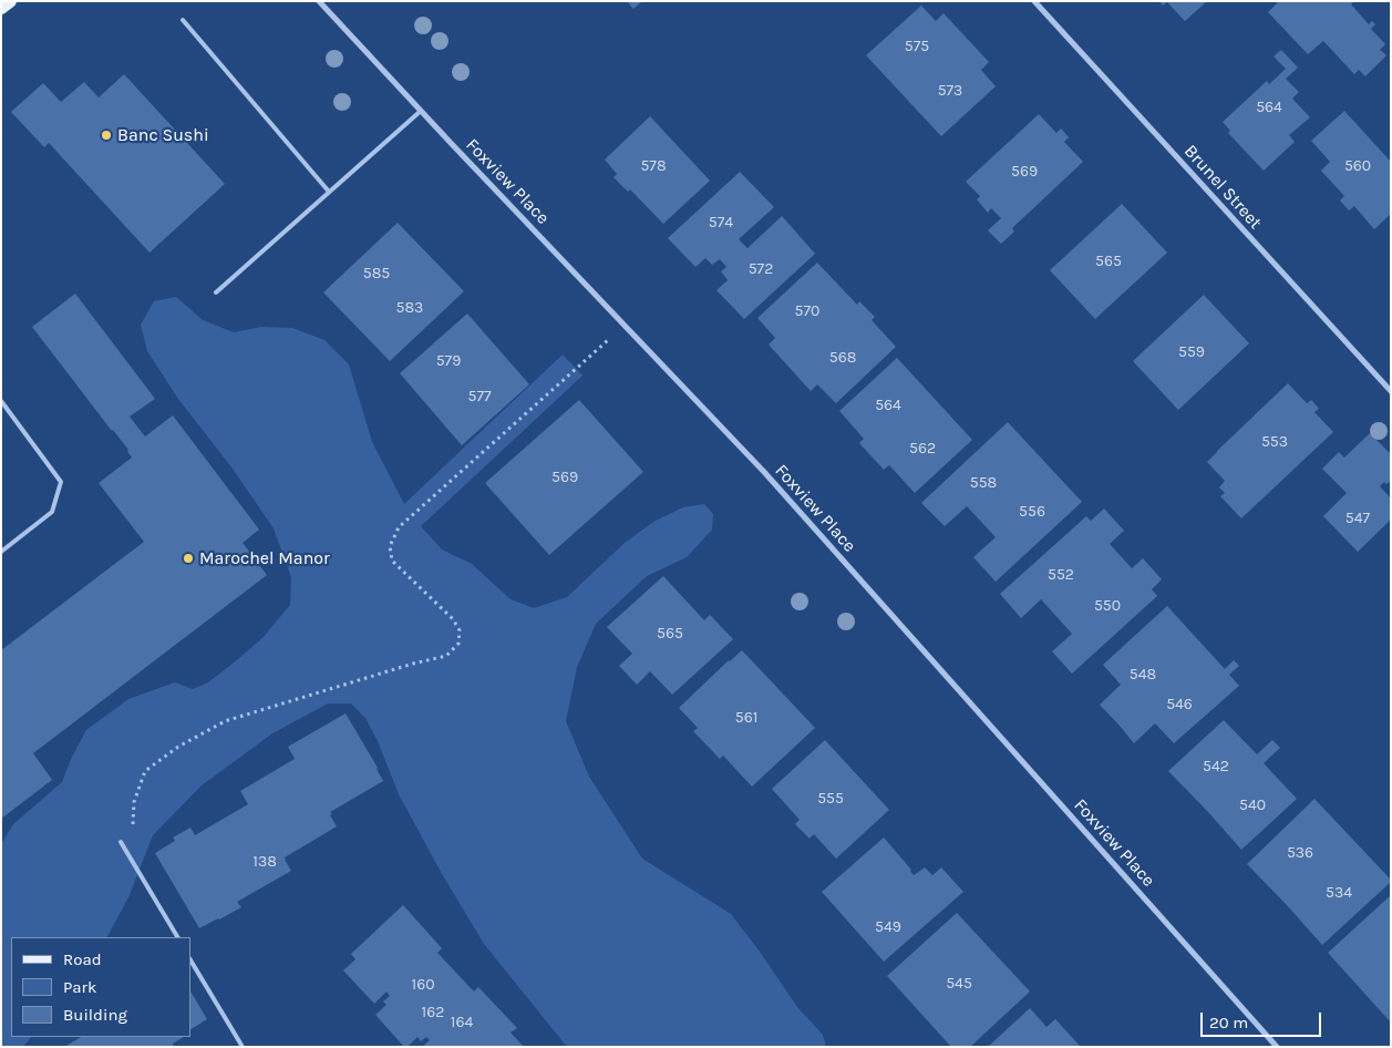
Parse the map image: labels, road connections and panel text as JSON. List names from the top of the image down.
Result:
{
  "streets": {
    "street": ["Foxview Place", "Brunel Street"]
  },
  "places": ["Banc Sushi", "Marochel Manor"],
  "house_numbers": [
    "575",
    "573",
    "564",
    "578",
    "560",
    "569",
    "574",
    "565",
    "572",
    "585",
    "583",
    "570",
    "559",
    "568",
    "579",
    "577",
    "564",
    "553",
    "562",
    "569",
    "558",
    "556",
    "547",
    "552",
    "550",
    "565",
    "548",
    "546",
    "561",
    "542",
    "555",
    "540",
    "536",
    "138",
    "534",
    "549",
    "545",
    "160",
    "162",
    "164"
  ],
  "legend": ["Road", "Park", "Building"],
  "scale_bar": "20 m"
}
